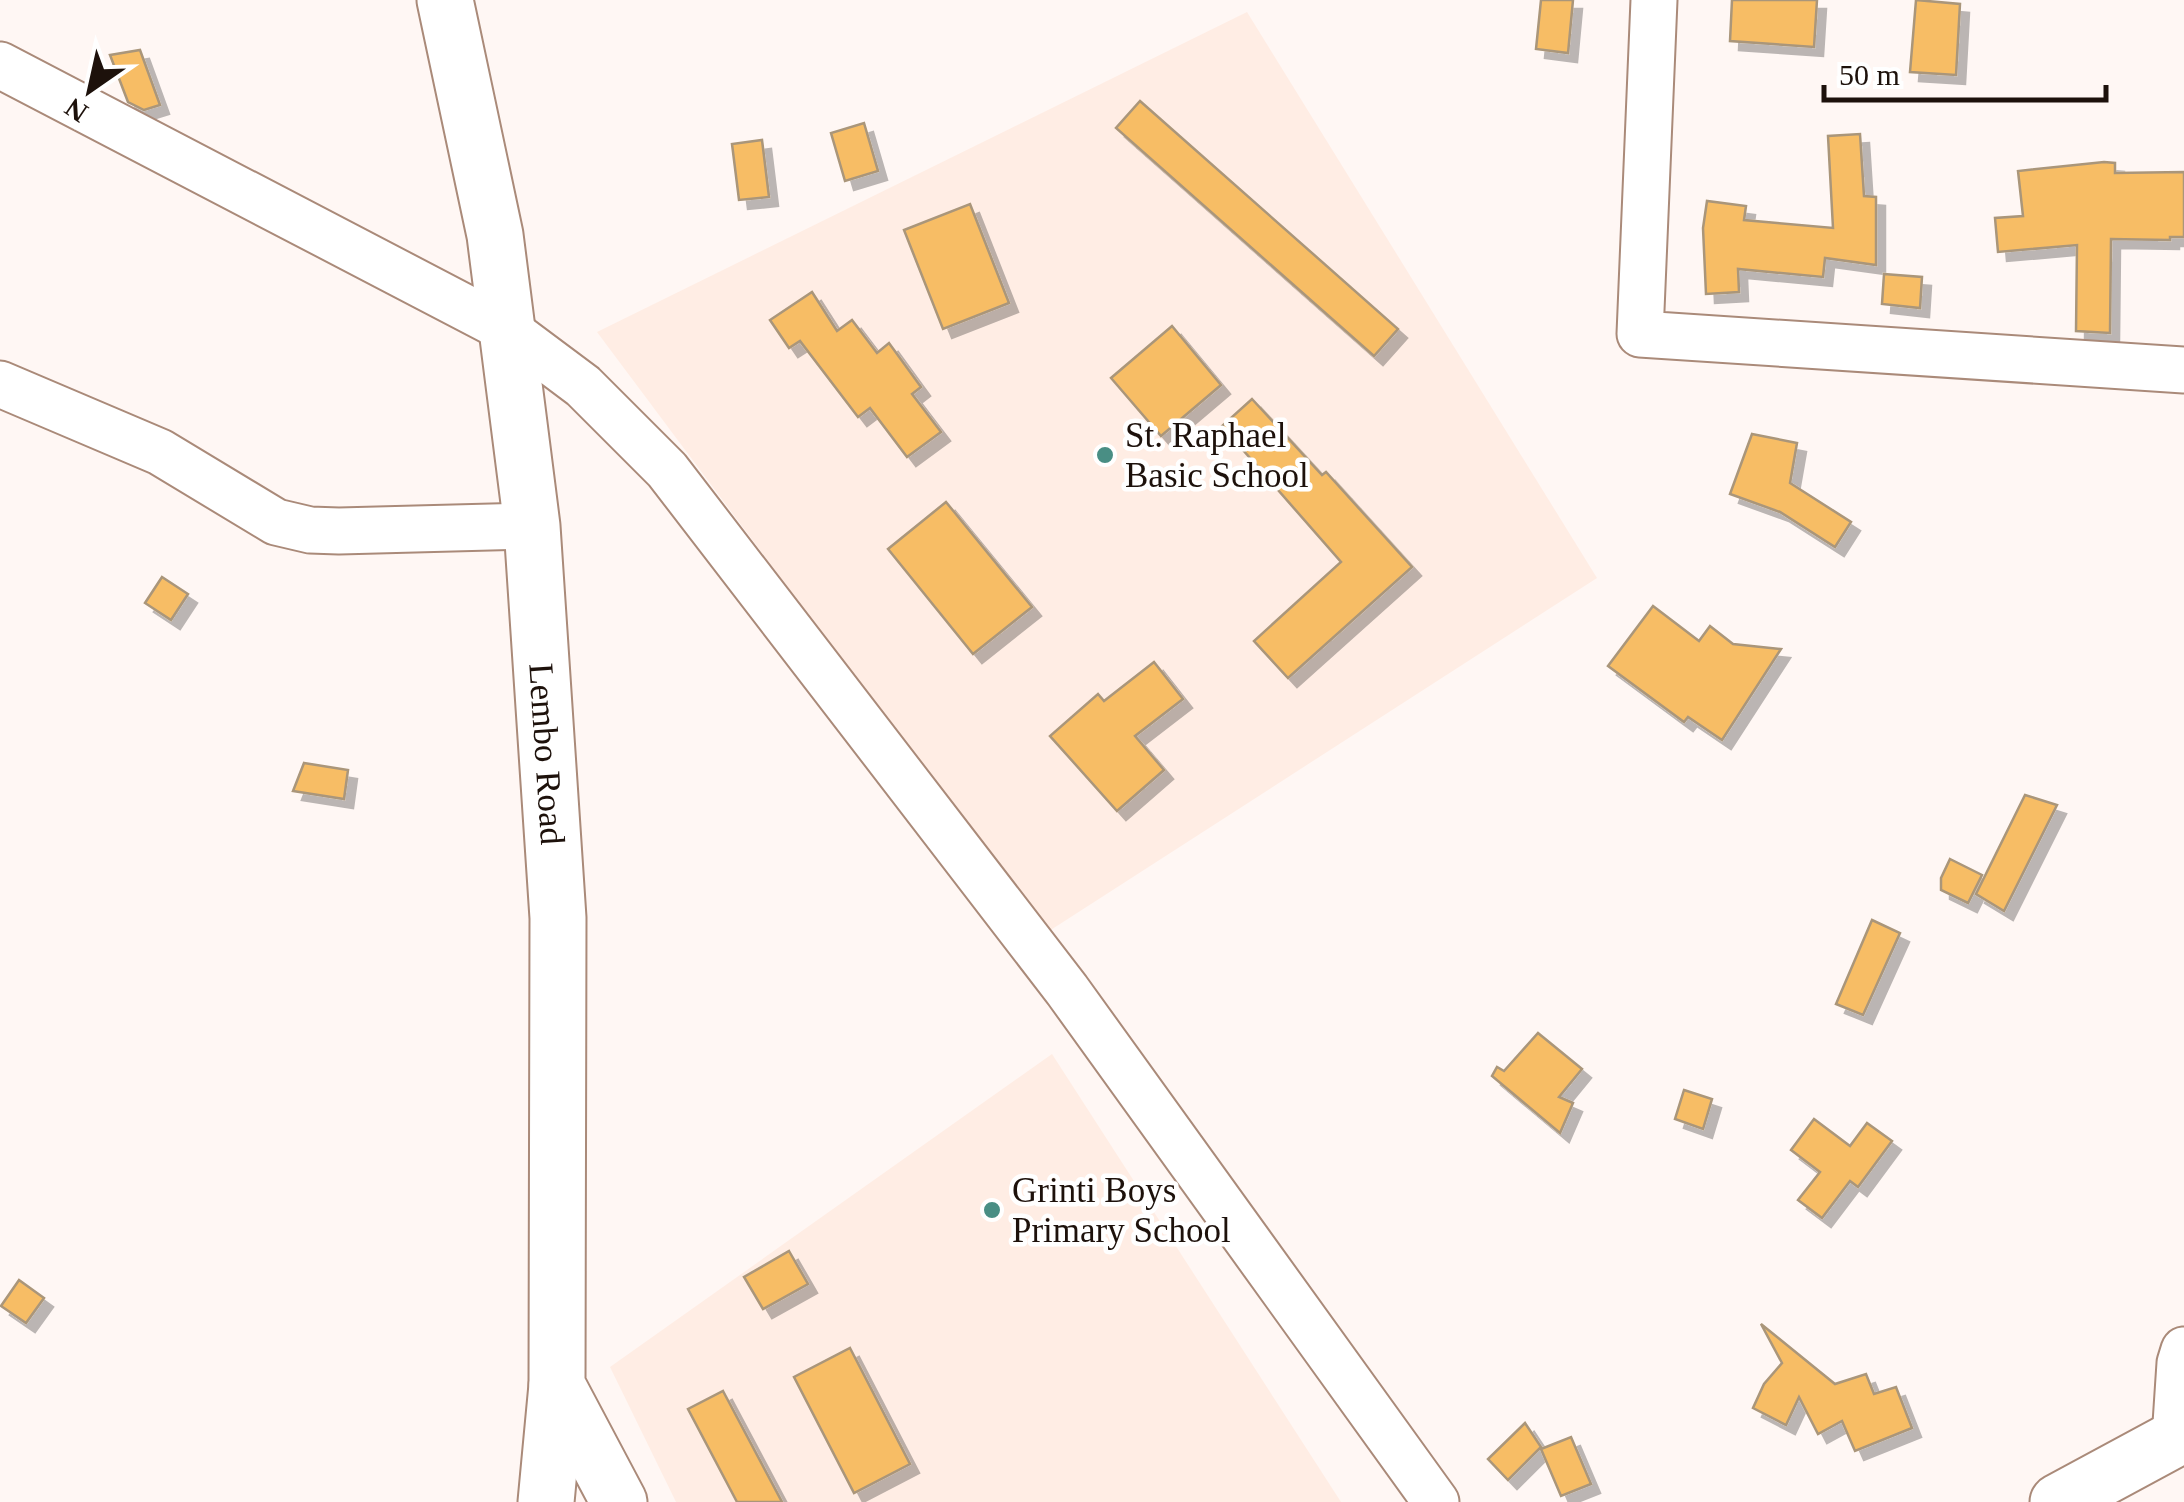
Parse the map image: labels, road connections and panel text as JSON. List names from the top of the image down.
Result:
{
  "streets": {
    "street": ["Lembo Road"]
  },
  "places": ["St. Raphael Basic School", "Grinti Boys Primary School"],
  "scale_bar": "50 m",
  "north": "bottom left"
}
